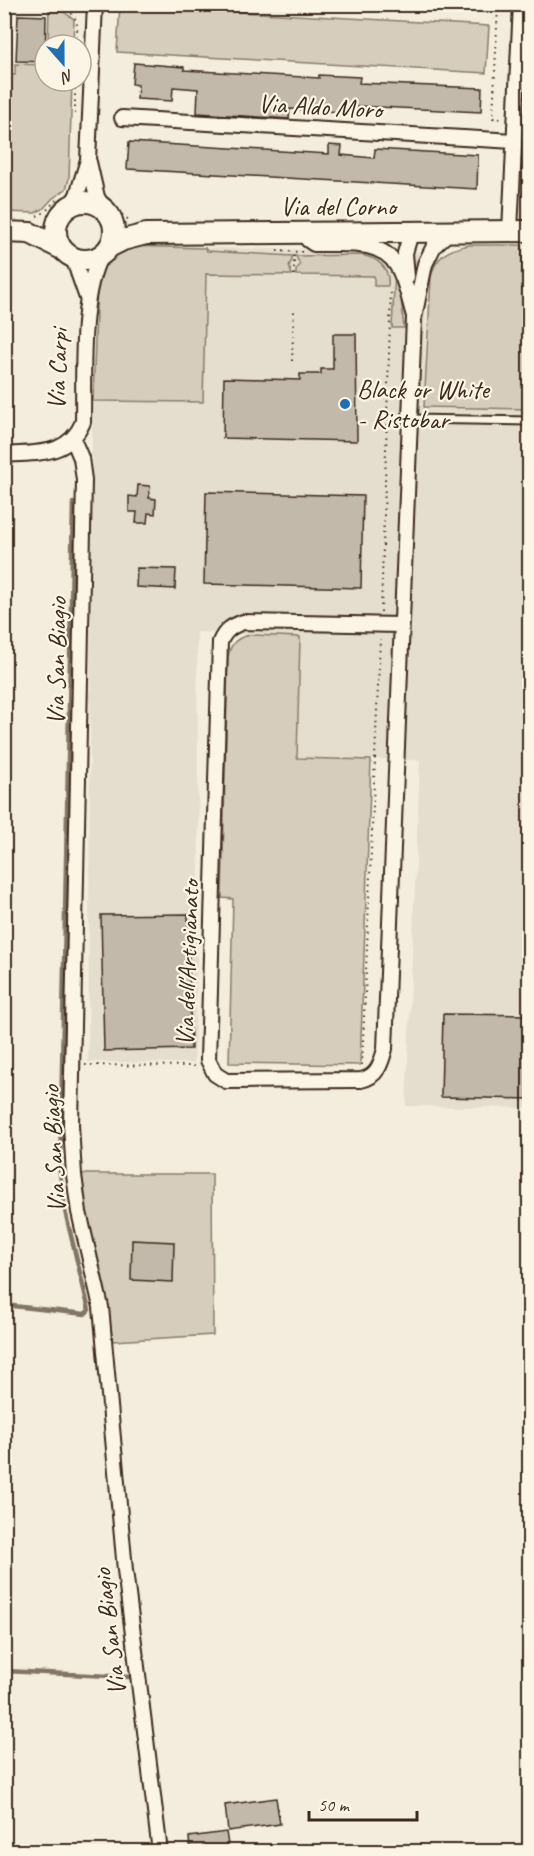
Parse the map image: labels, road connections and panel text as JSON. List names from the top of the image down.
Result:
{
  "streets": {
    "street": [
      "Via Aldo Moro",
      "Via del Corno",
      "Via Carpi",
      "Via San Biagio",
      "Via dell'Artigianato"
    ]
  },
  "crossings": [
    ["Via del Corno", "Via Carpi"],
    ["Via del Corno", "Via dell'Artigianato"],
    ["Via Carpi", "Via San Biagio"]
  ],
  "places": ["Black or White - Ristobar"],
  "scale_bar": "50 m",
  "north": "bottom"
}
